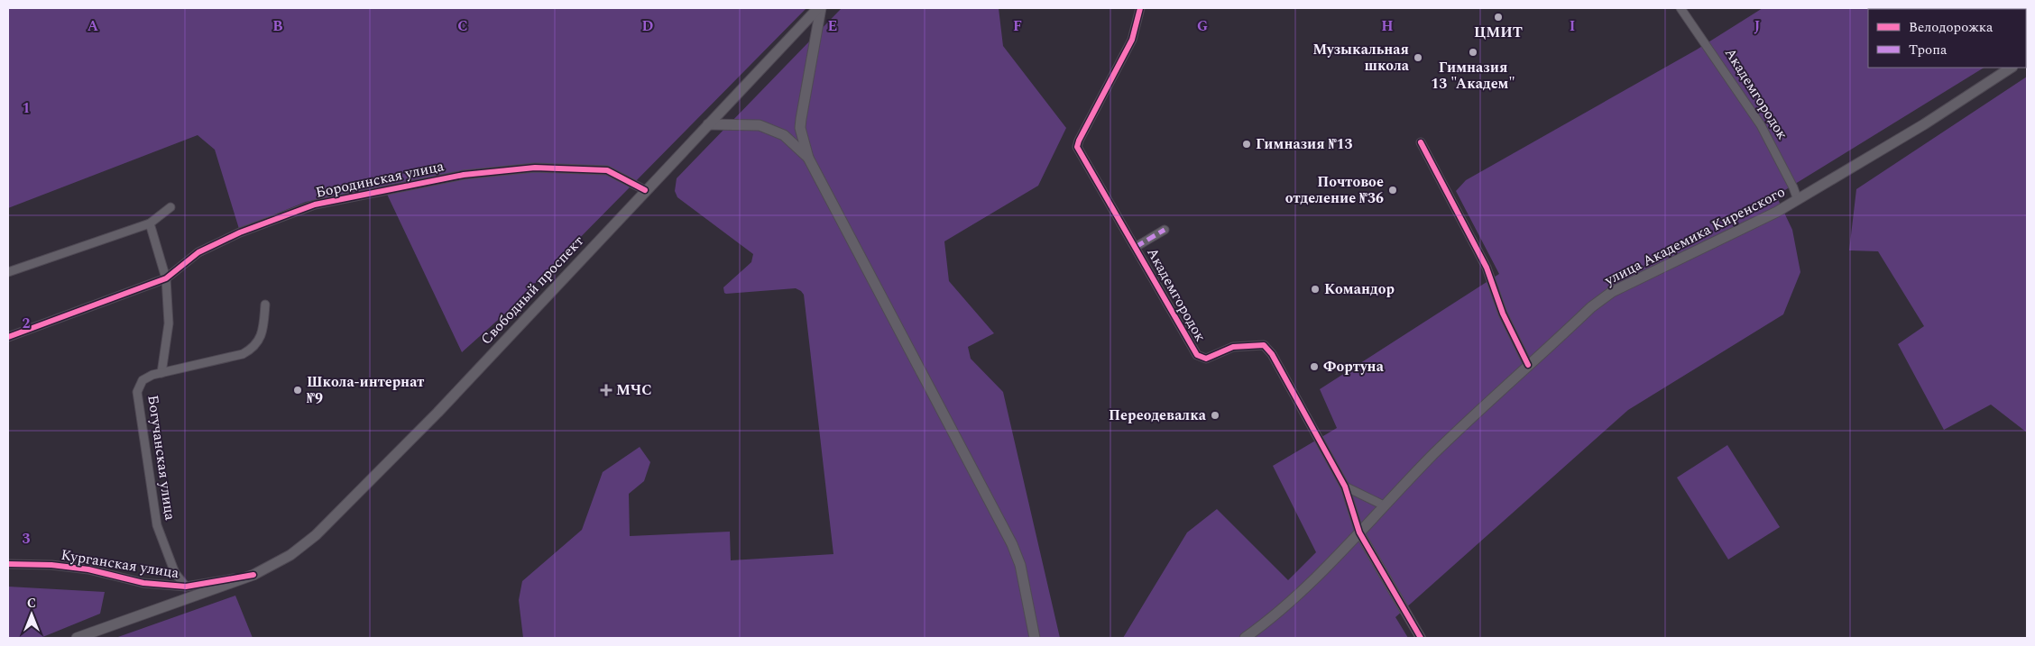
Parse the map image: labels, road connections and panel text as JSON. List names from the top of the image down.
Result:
{
  "streets": {
    "main road": ["улица Академика Киренского", "Свободный проспект"],
    "street": [
      "Академгородок",
      "Бородинская улица",
      "Богучанская улица",
      "Курганская улица"
    ]
  },
  "crossings": [
    ["Академгородок", "улица Академика Киренского"],
    ["Бородинская улица", "Свободный проспект"],
    ["Свободный проспект", "Курганская улица"],
    ["Богучанская улица", "Курганская улица"]
  ],
  "places": {
    "other": [
      "ЦМИТ",
      "Гимназия 13 \"Академ\"",
      "Музыкальная школа",
      "Гимназия №13",
      "Почтовое отделение №36",
      "Командор",
      "Фортуна",
      "Школа-интернат №9",
      "Переодевалка"
    ],
    "health": ["МЧС"]
  },
  "legend": ["Велодорожка", "Тропа"],
  "north": "top",
  "grid": {
    "columns": [
      "A",
      "B",
      "C",
      "D",
      "E",
      "F",
      "G",
      "H",
      "I",
      "J"
    ],
    "rows": ["1", "2", "3"]
  }
}
